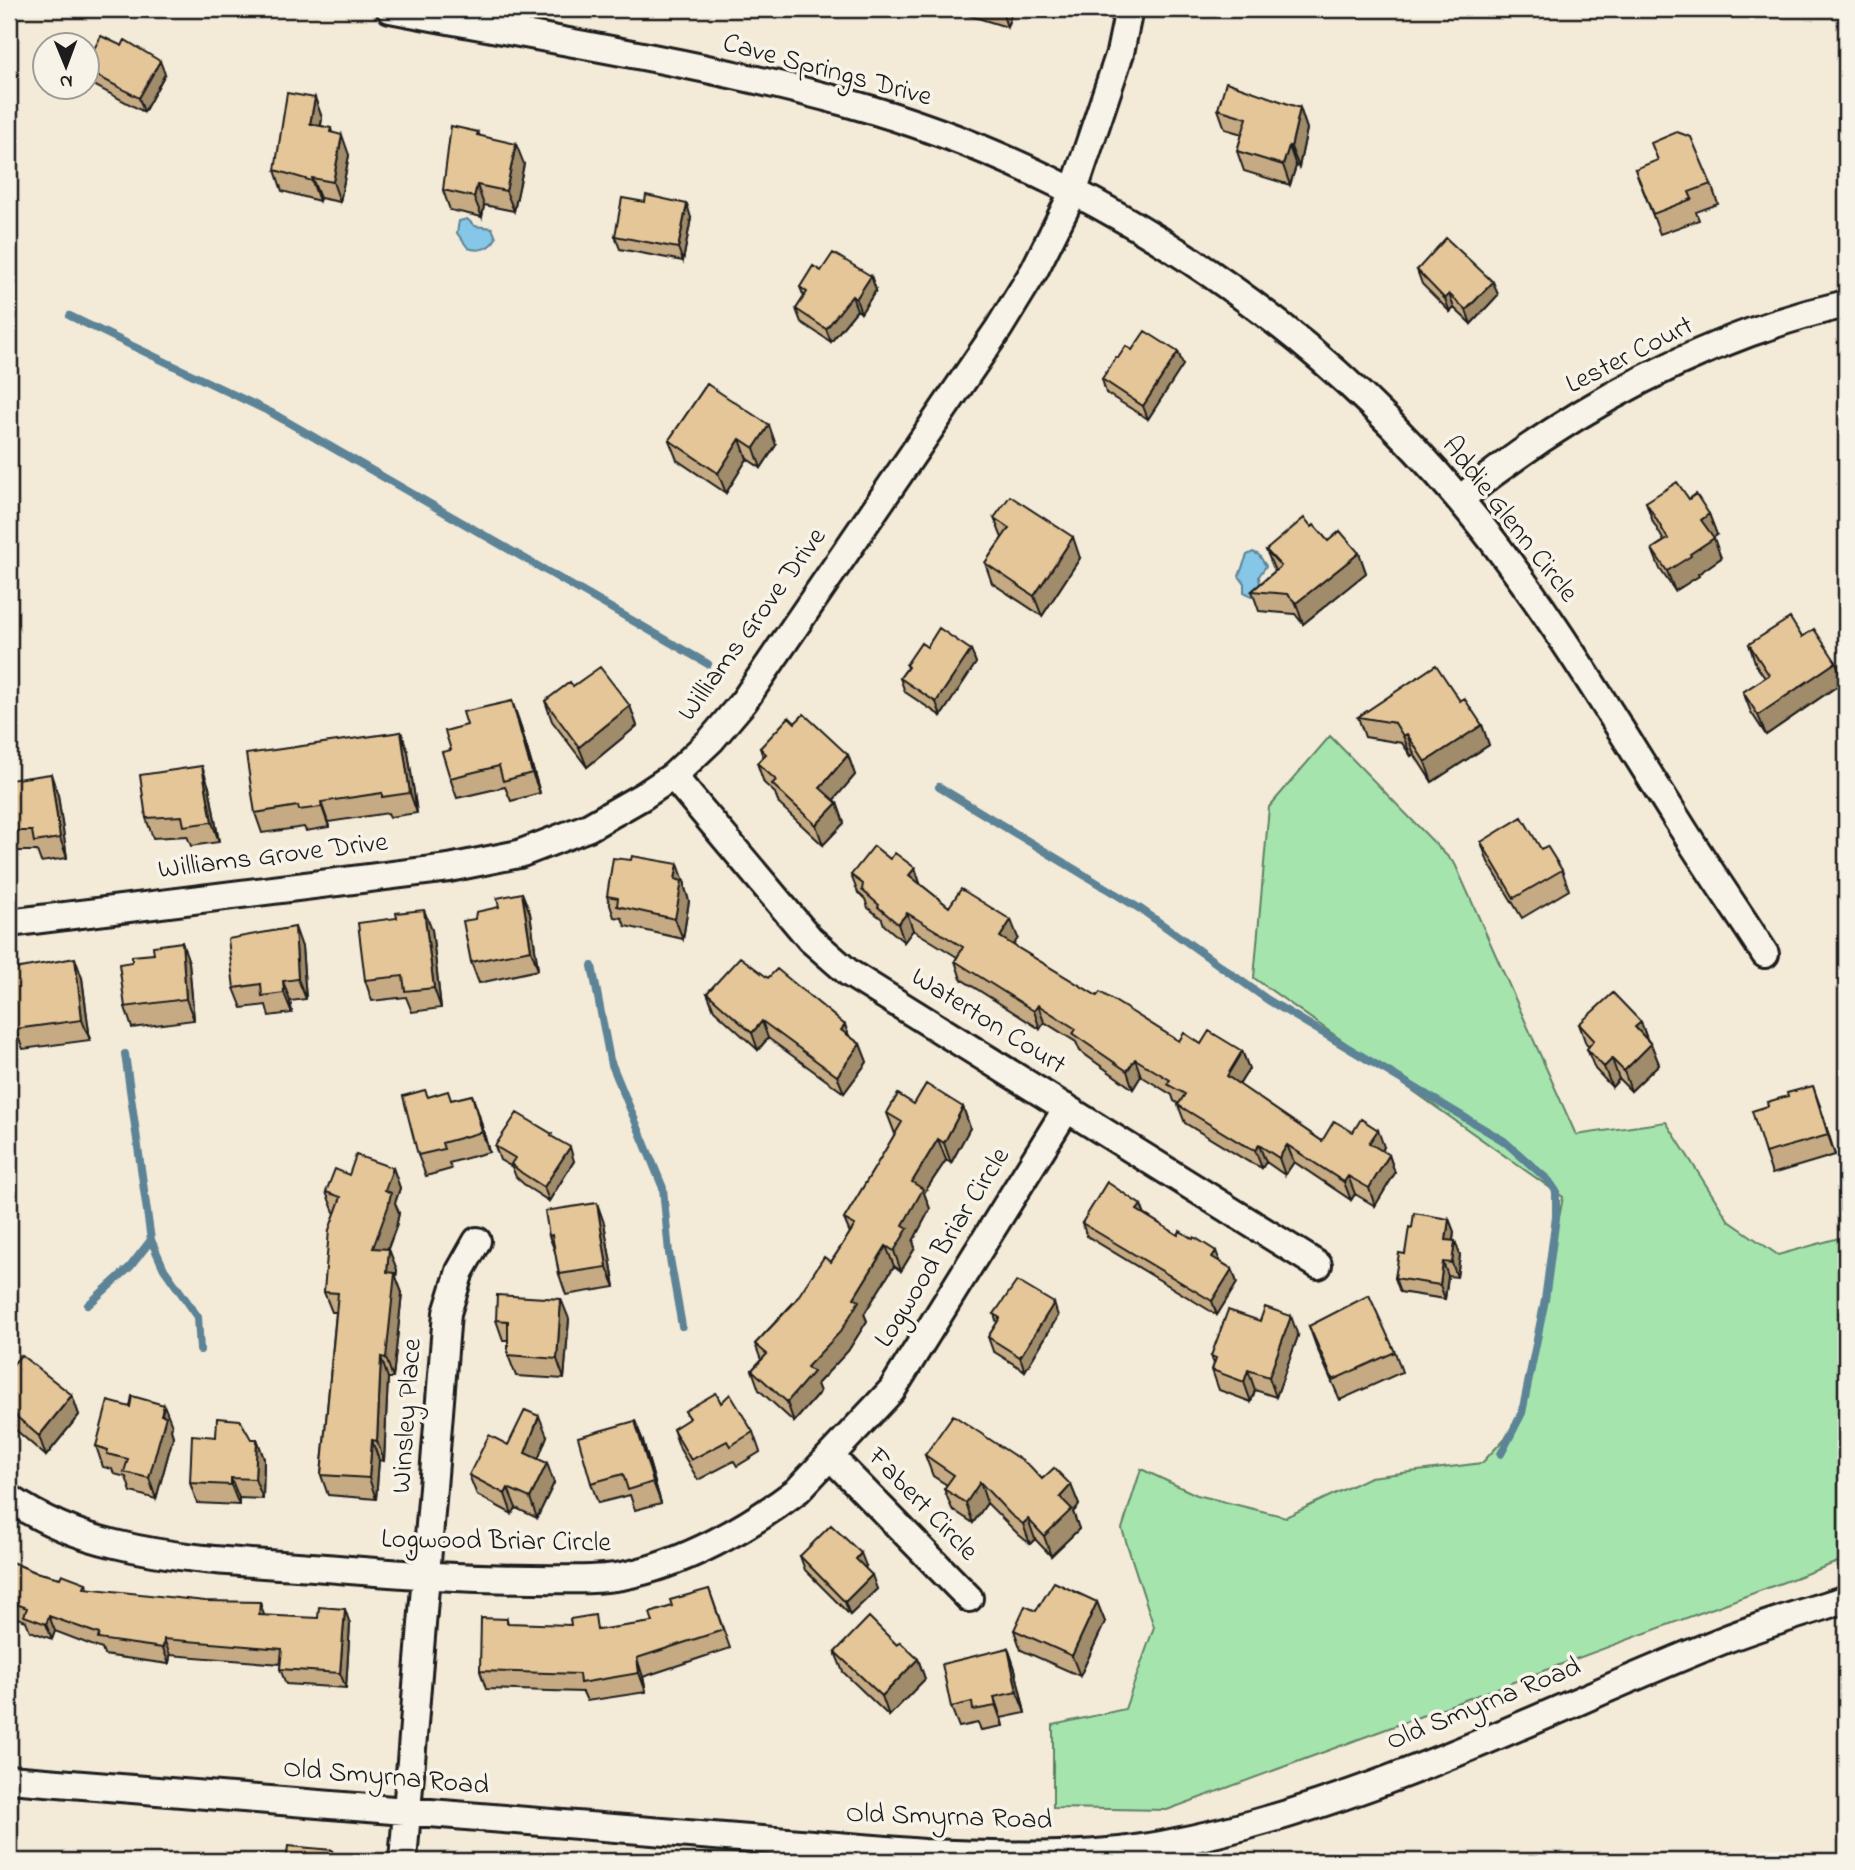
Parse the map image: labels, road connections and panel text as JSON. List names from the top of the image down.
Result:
{
  "streets": {
    "street": [
      "Cave Springs Drive",
      "Lester Court",
      "Addie Glenn Circle",
      "Williams Grove Drive",
      "Waterton Court",
      "Logwood Briar Circle",
      "Winsley Place",
      "Fabert Circle",
      "Old Smyrna Road"
    ]
  },
  "crossings": [
    ["Cave Springs Drive", "Addie Glenn Circle"],
    ["Cave Springs Drive", "Williams Grove Drive"],
    ["Lester Court", "Addie Glenn Circle"],
    ["Addie Glenn Circle", "Williams Grove Drive"],
    ["Williams Grove Drive", "Waterton Court"],
    ["Waterton Court", "Logwood Briar Circle"],
    ["Logwood Briar Circle", "Winsley Place"],
    ["Logwood Briar Circle", "Fabert Circle"],
    ["Winsley Place", "Old Smyrna Road"]
  ],
  "north": "bottom"
}
